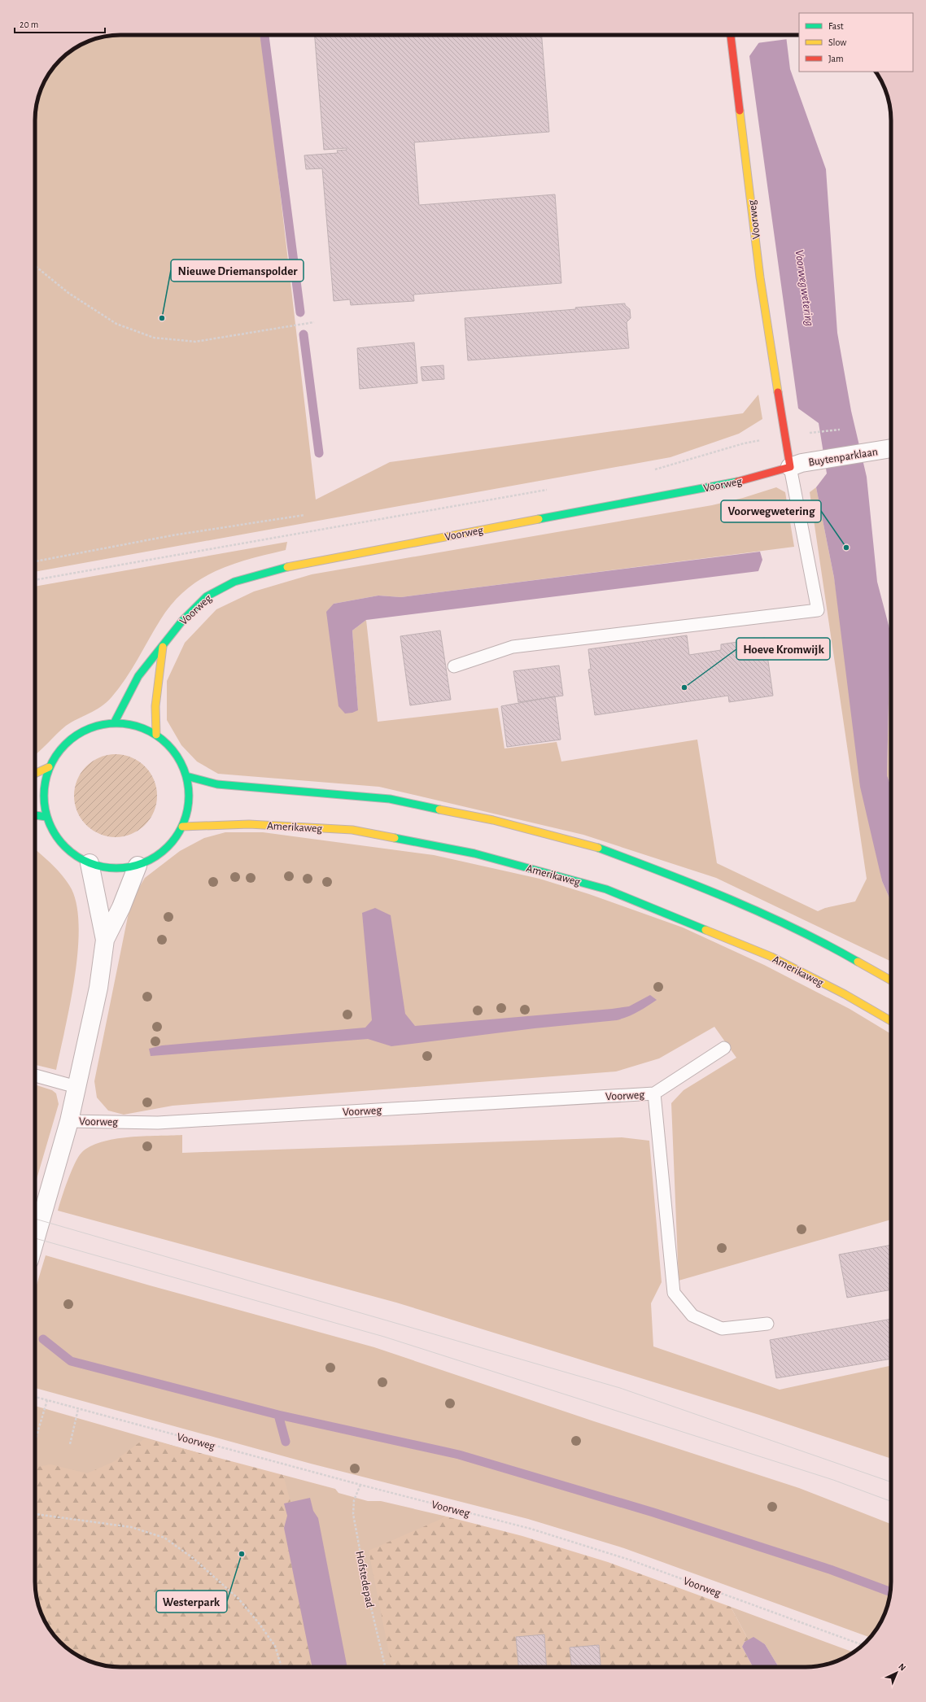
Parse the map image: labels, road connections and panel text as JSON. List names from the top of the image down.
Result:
{
  "streets": {
    "main road": ["Voorweg", "Amerikaweg"],
    "street": ["Buytenparklaan"],
    "path": ["Hofstedepad"]
  },
  "crossings": [
    ["Voorweg", "Buytenparklaan"],
    ["Voorweg", "Hofstedepad"]
  ],
  "water": ["Voorwegwetering"],
  "places": [
    "Nieuwe Driemanspolder",
    "Voorwegwetering",
    "Hoeve Kromwijk",
    "Westerpark"
  ],
  "legend": ["Fast", "Slow", "Jam"],
  "scale_bar": "20 m",
  "north": "top right"
}
